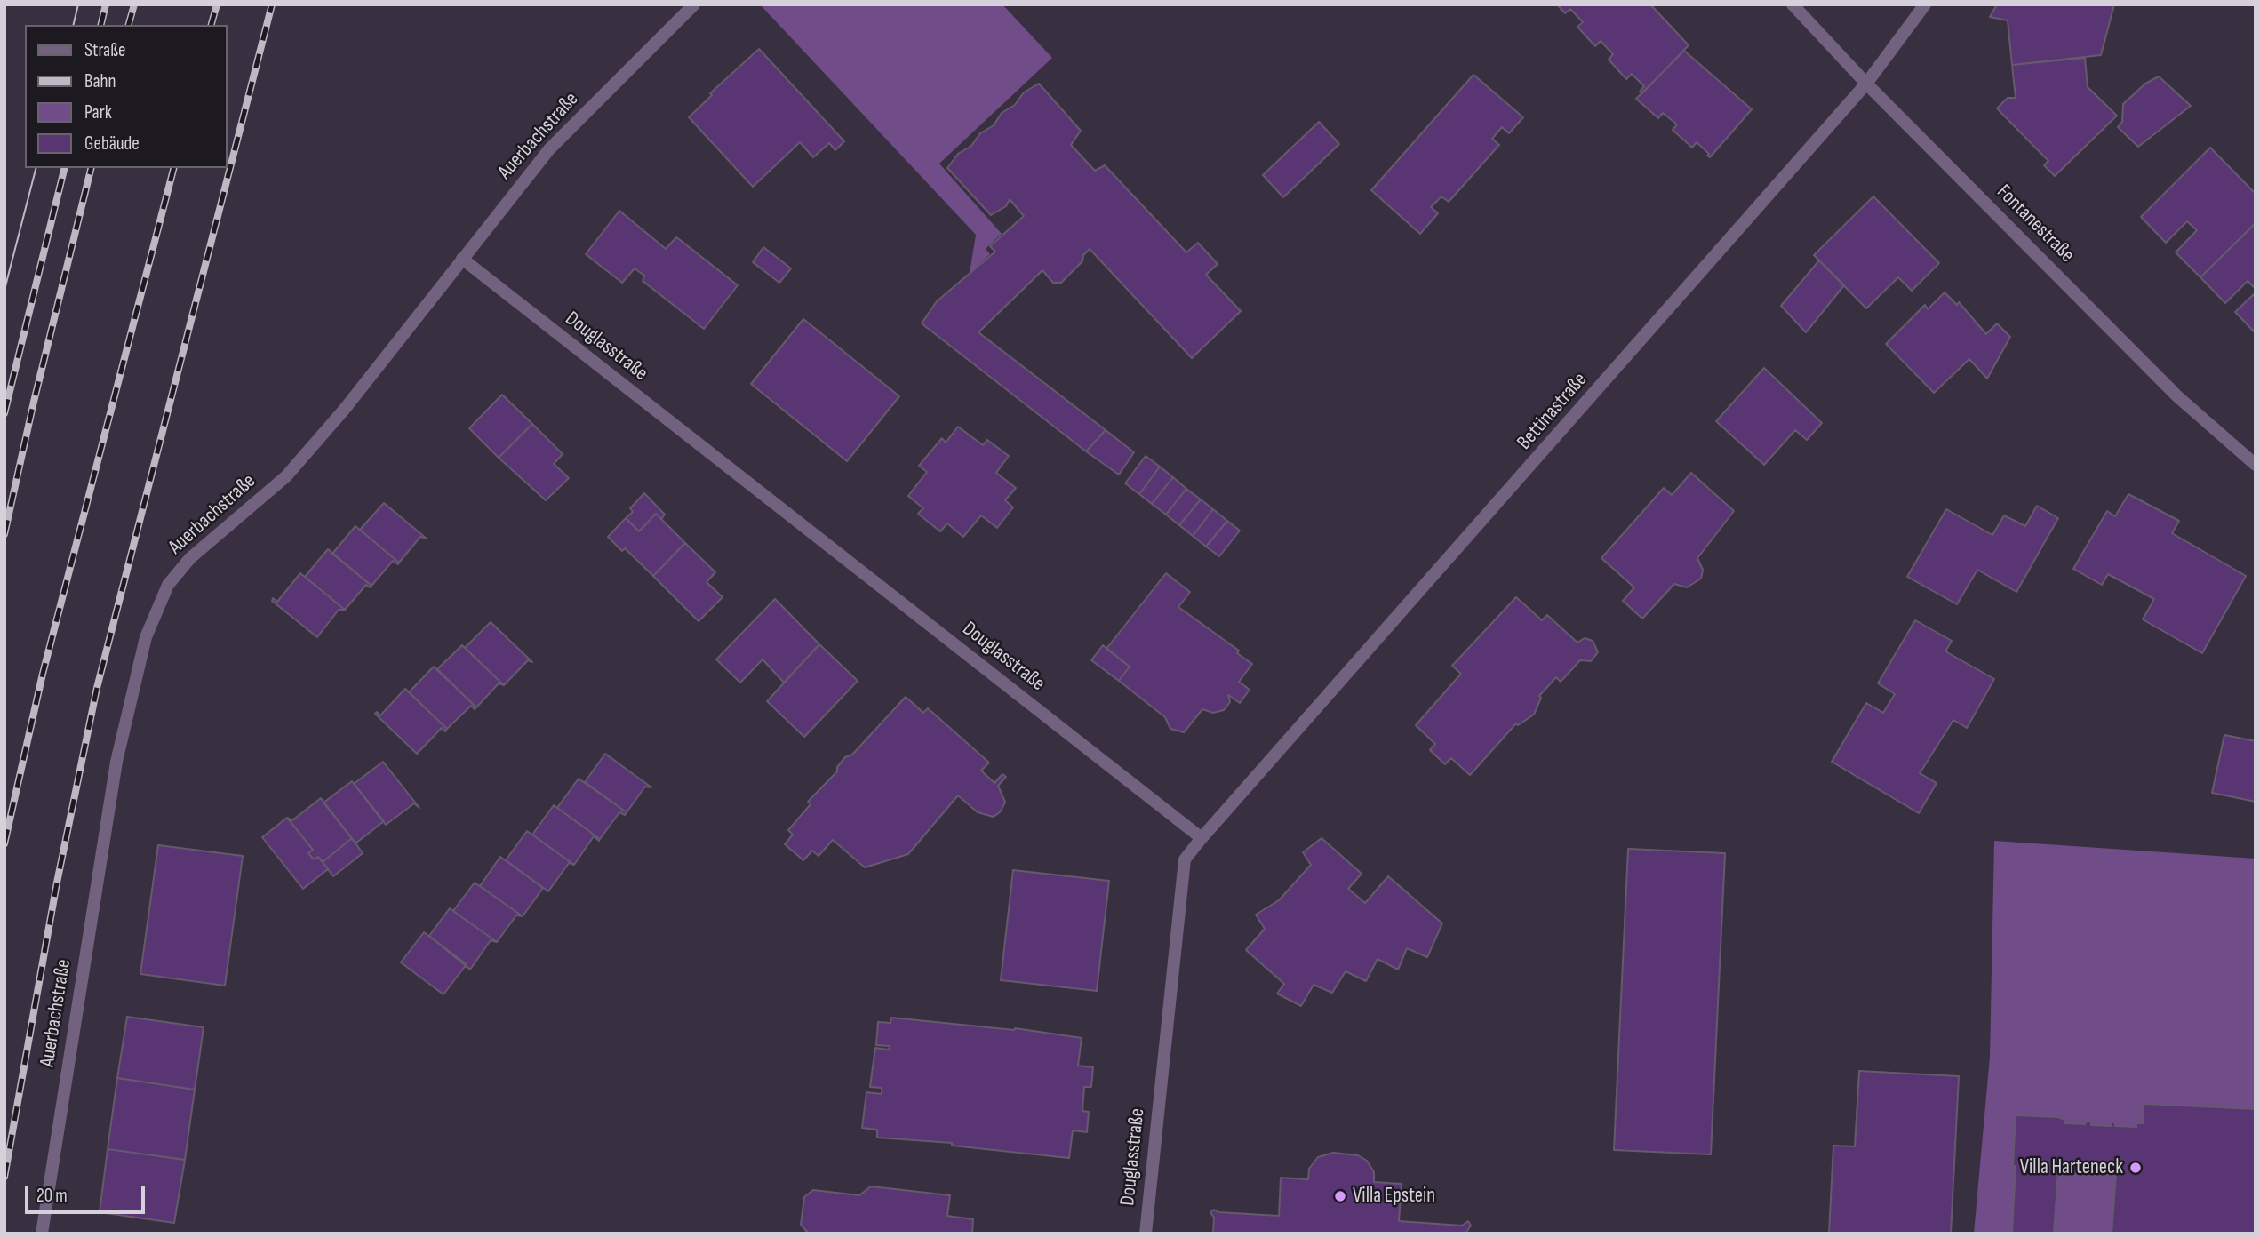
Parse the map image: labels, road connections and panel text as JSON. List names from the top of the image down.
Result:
{
  "streets": {
    "street": [
      "Auerbachstraße",
      "Fontanestraße",
      "Douglasstraße",
      "Bettinastraße"
    ]
  },
  "crossings": [
    ["Auerbachstraße", "Douglasstraße"],
    ["Fontanestraße", "Bettinastraße"],
    ["Douglasstraße", "Bettinastraße"]
  ],
  "places": ["Villa Harteneck", "Villa Epstein"],
  "legend": [
    "Straße",
    "Bahn",
    "Park",
    "Gebäude"
  ],
  "scale_bar": "20 m"
}
